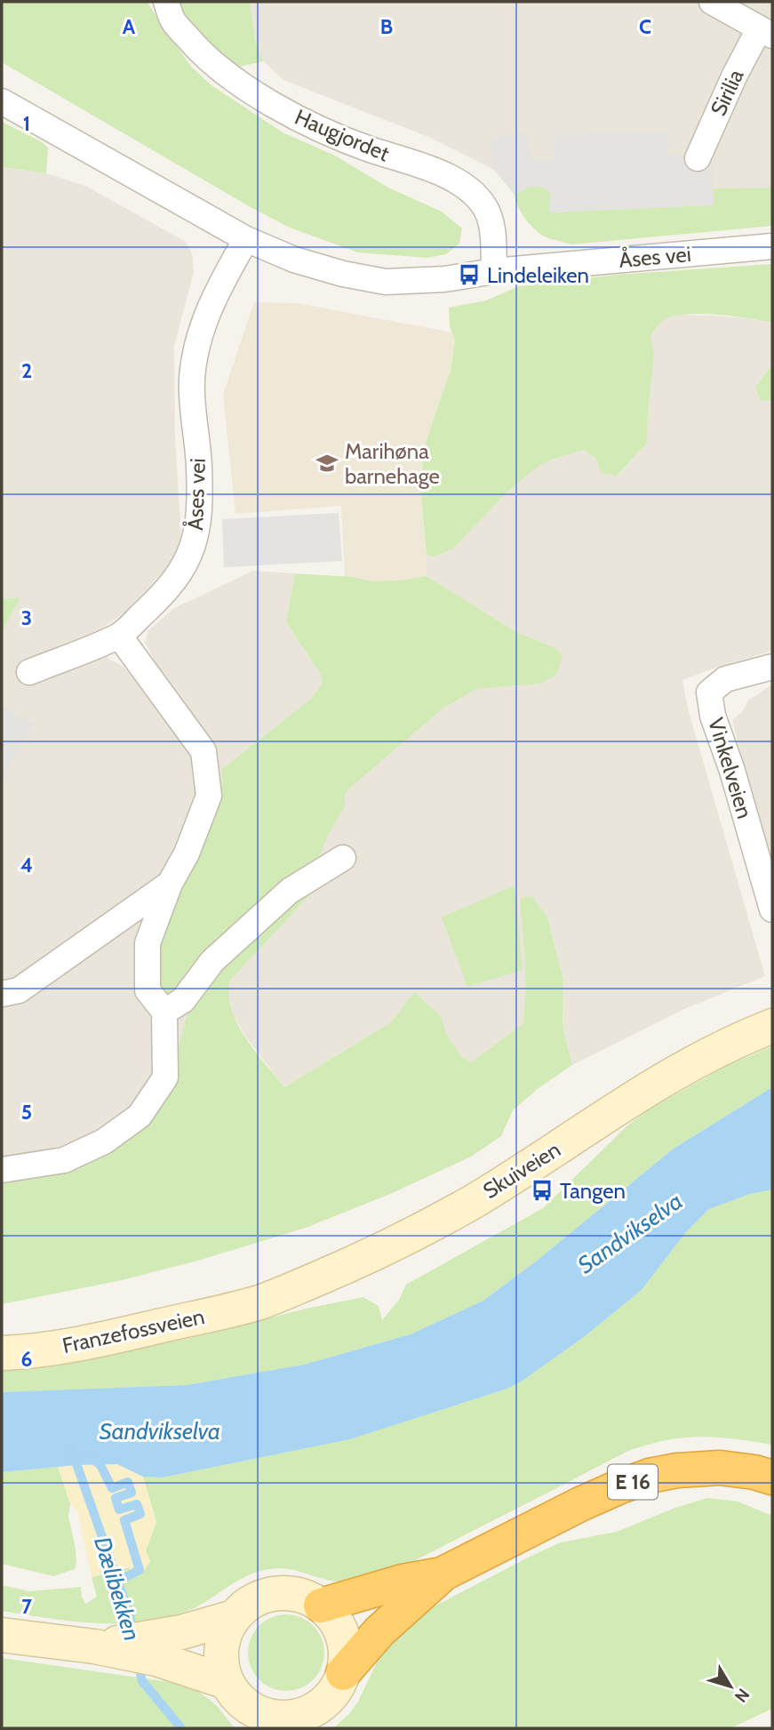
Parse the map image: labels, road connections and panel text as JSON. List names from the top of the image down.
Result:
{
  "streets": {
    "highway": ["E 16"],
    "main road": ["Skuiveien", "Franzefossveien"],
    "street": [
      "Sirilia",
      "Haugjordet",
      "Åses vei",
      "Vinkelveien"
    ]
  },
  "crossings": [
    ["Haugjordet", "Åses vei"],
    ["Skuiveien", "Franzefossveien"]
  ],
  "water": ["Sandvikselva", "Dælibekken"],
  "places": {
    "bus stop": ["Lindeleiken", "Tangen"],
    "school or university": ["Marihøna barnehage"]
  },
  "north": "bottom right",
  "grid": {
    "columns": ["A", "B", "C"],
    "rows": [
      "1",
      "2",
      "3",
      "4",
      "5",
      "6",
      "7"
    ]
  }
}
